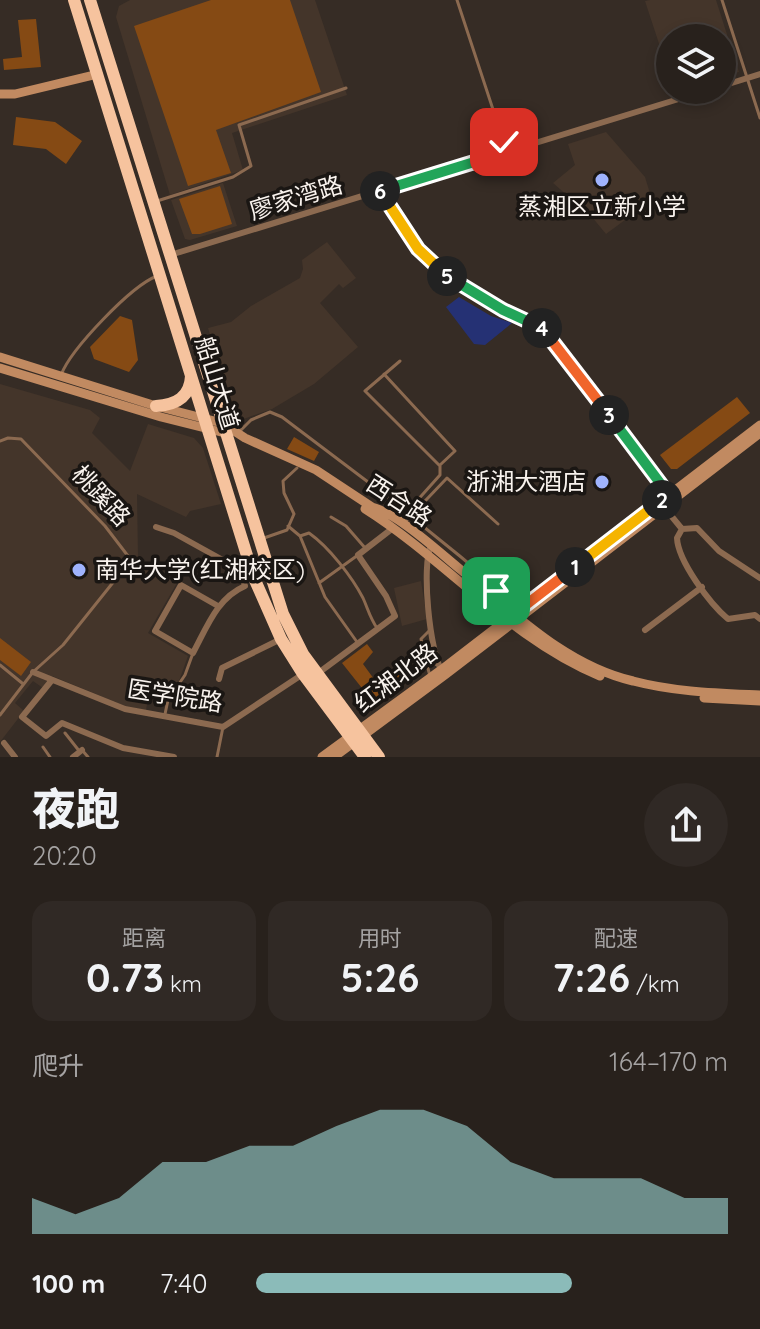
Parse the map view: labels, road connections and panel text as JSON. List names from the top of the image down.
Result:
{
  "streets": {
    "highway": ["船山大道"],
    "main road": ["西合路", "红湘北路"],
    "street": ["廖家湾路", "医学院路"],
    "lane": ["桃蹊路"]
  },
  "crossings": [
    ["廖家湾路", "船山大道"],
    ["船山大道", "西合路"],
    ["船山大道", "红湘北路"],
    ["船山大道", "医学院路"],
    ["桃蹊路", "医学院路"],
    ["西合路", "红湘北路"]
  ],
  "places": ["蒸湘区立新小学", "浙湘大酒店", "南华大学(红湘校区)"],
  "page": {
    "pins": [
      "6",
      "5",
      "4",
      "3",
      "2",
      "1"
    ],
    "heading": ["夜跑", "20:20"],
    "stats": [
      ["距离", "0.73 km"],
      ["用时", "5:26"],
      ["配速", "7:26 /km"]
    ],
    "chart": ["爬升", "164–170 m"],
    "list": [
      {
        "name": "100 m",
        "note": "7:40"
      }
    ]
  }
}
